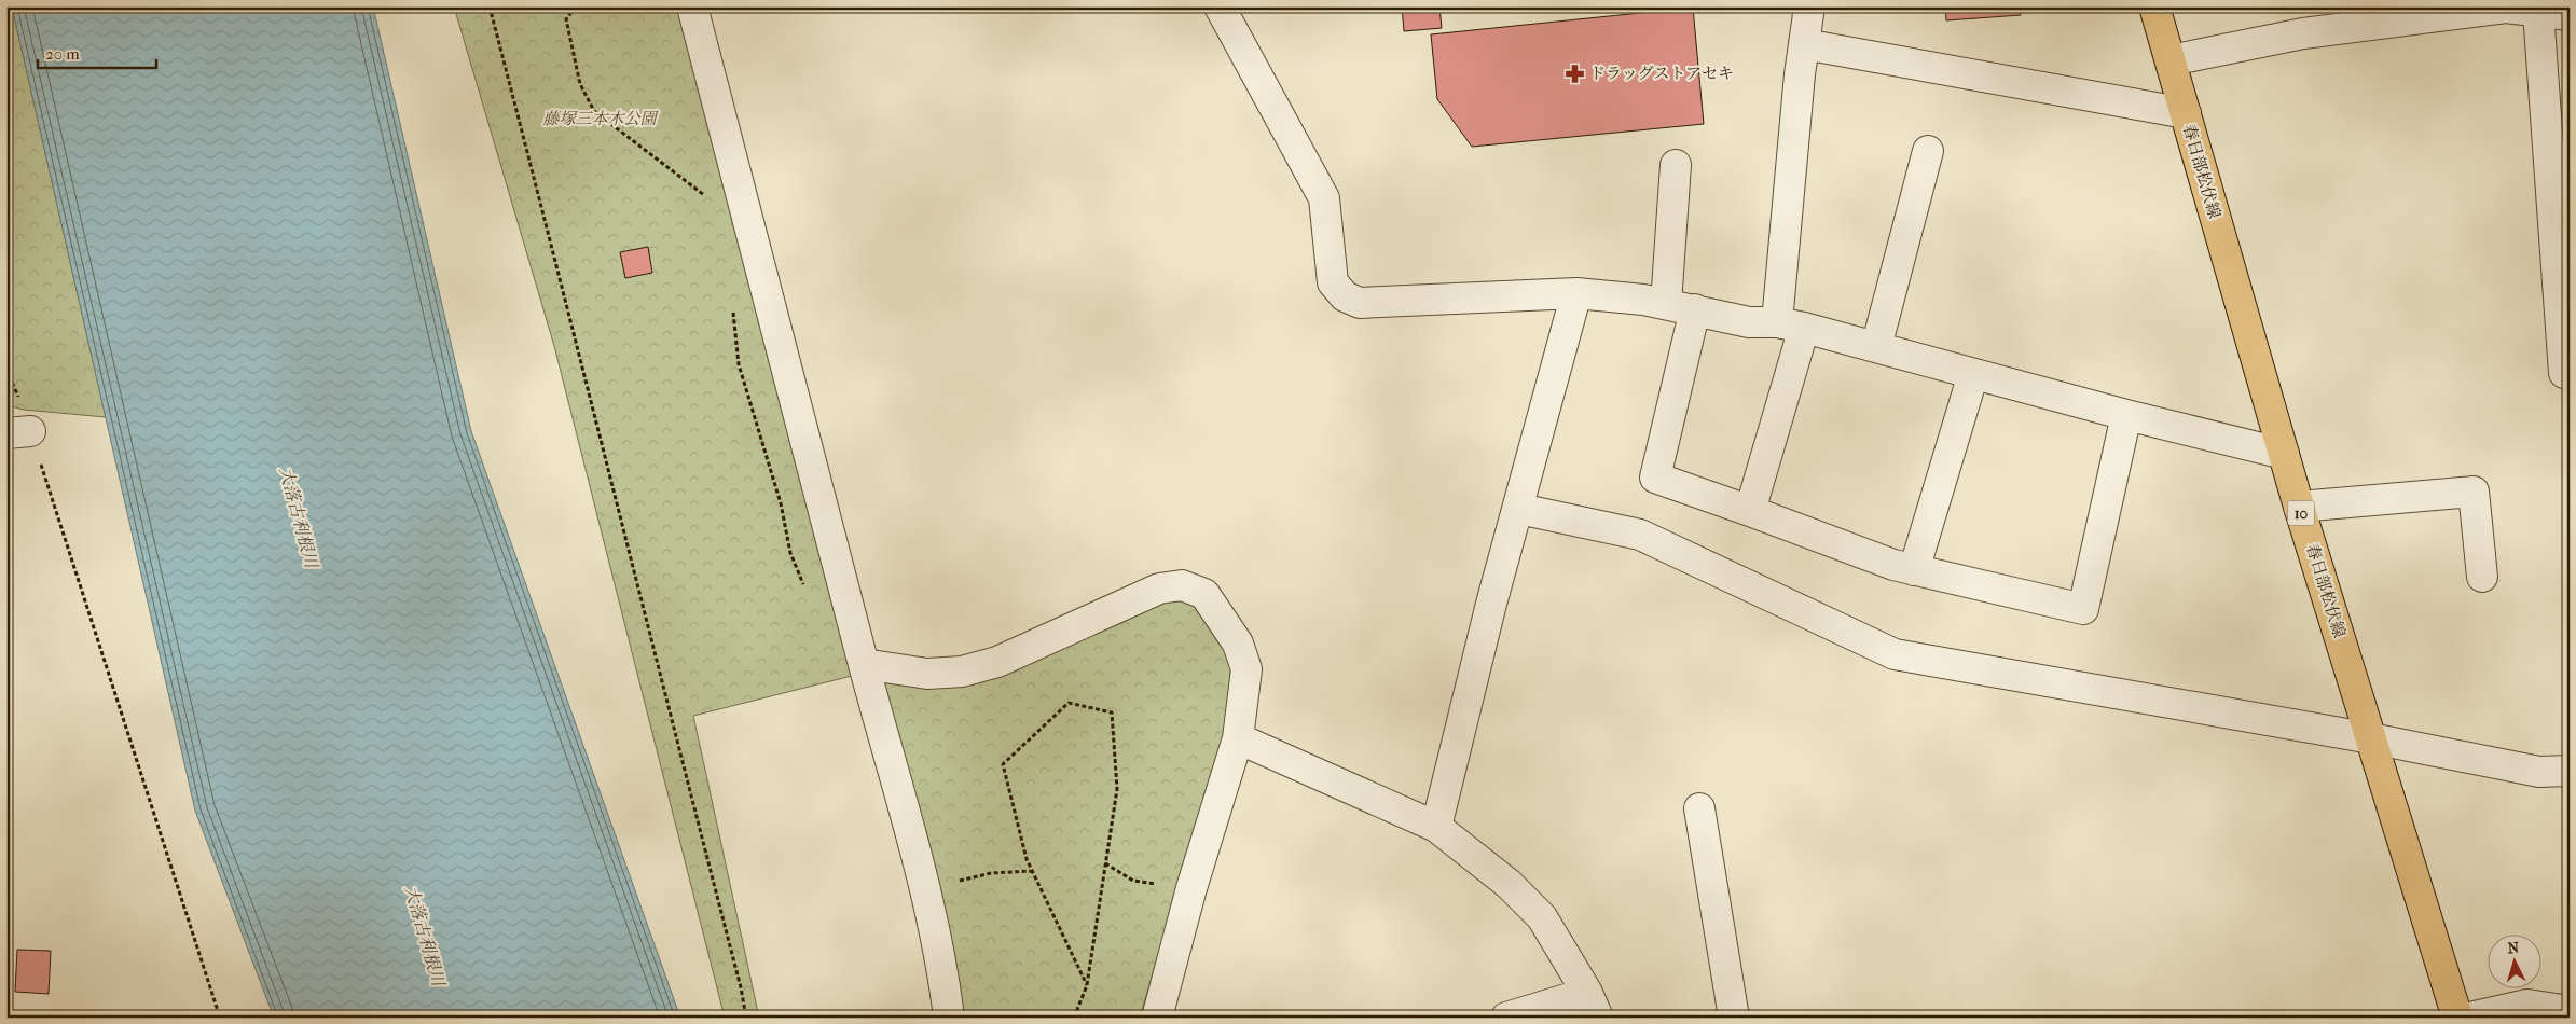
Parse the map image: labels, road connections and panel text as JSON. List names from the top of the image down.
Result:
{
  "streets": {
    "main road": ["春日部松伏線", "10"]
  },
  "water": ["大落古利根川"],
  "parks": ["藤塚三本木公園"],
  "places": {
    "pharmacy": ["ドラッグストアセキ"]
  },
  "scale_bar": "20 m",
  "north": "top"
}
